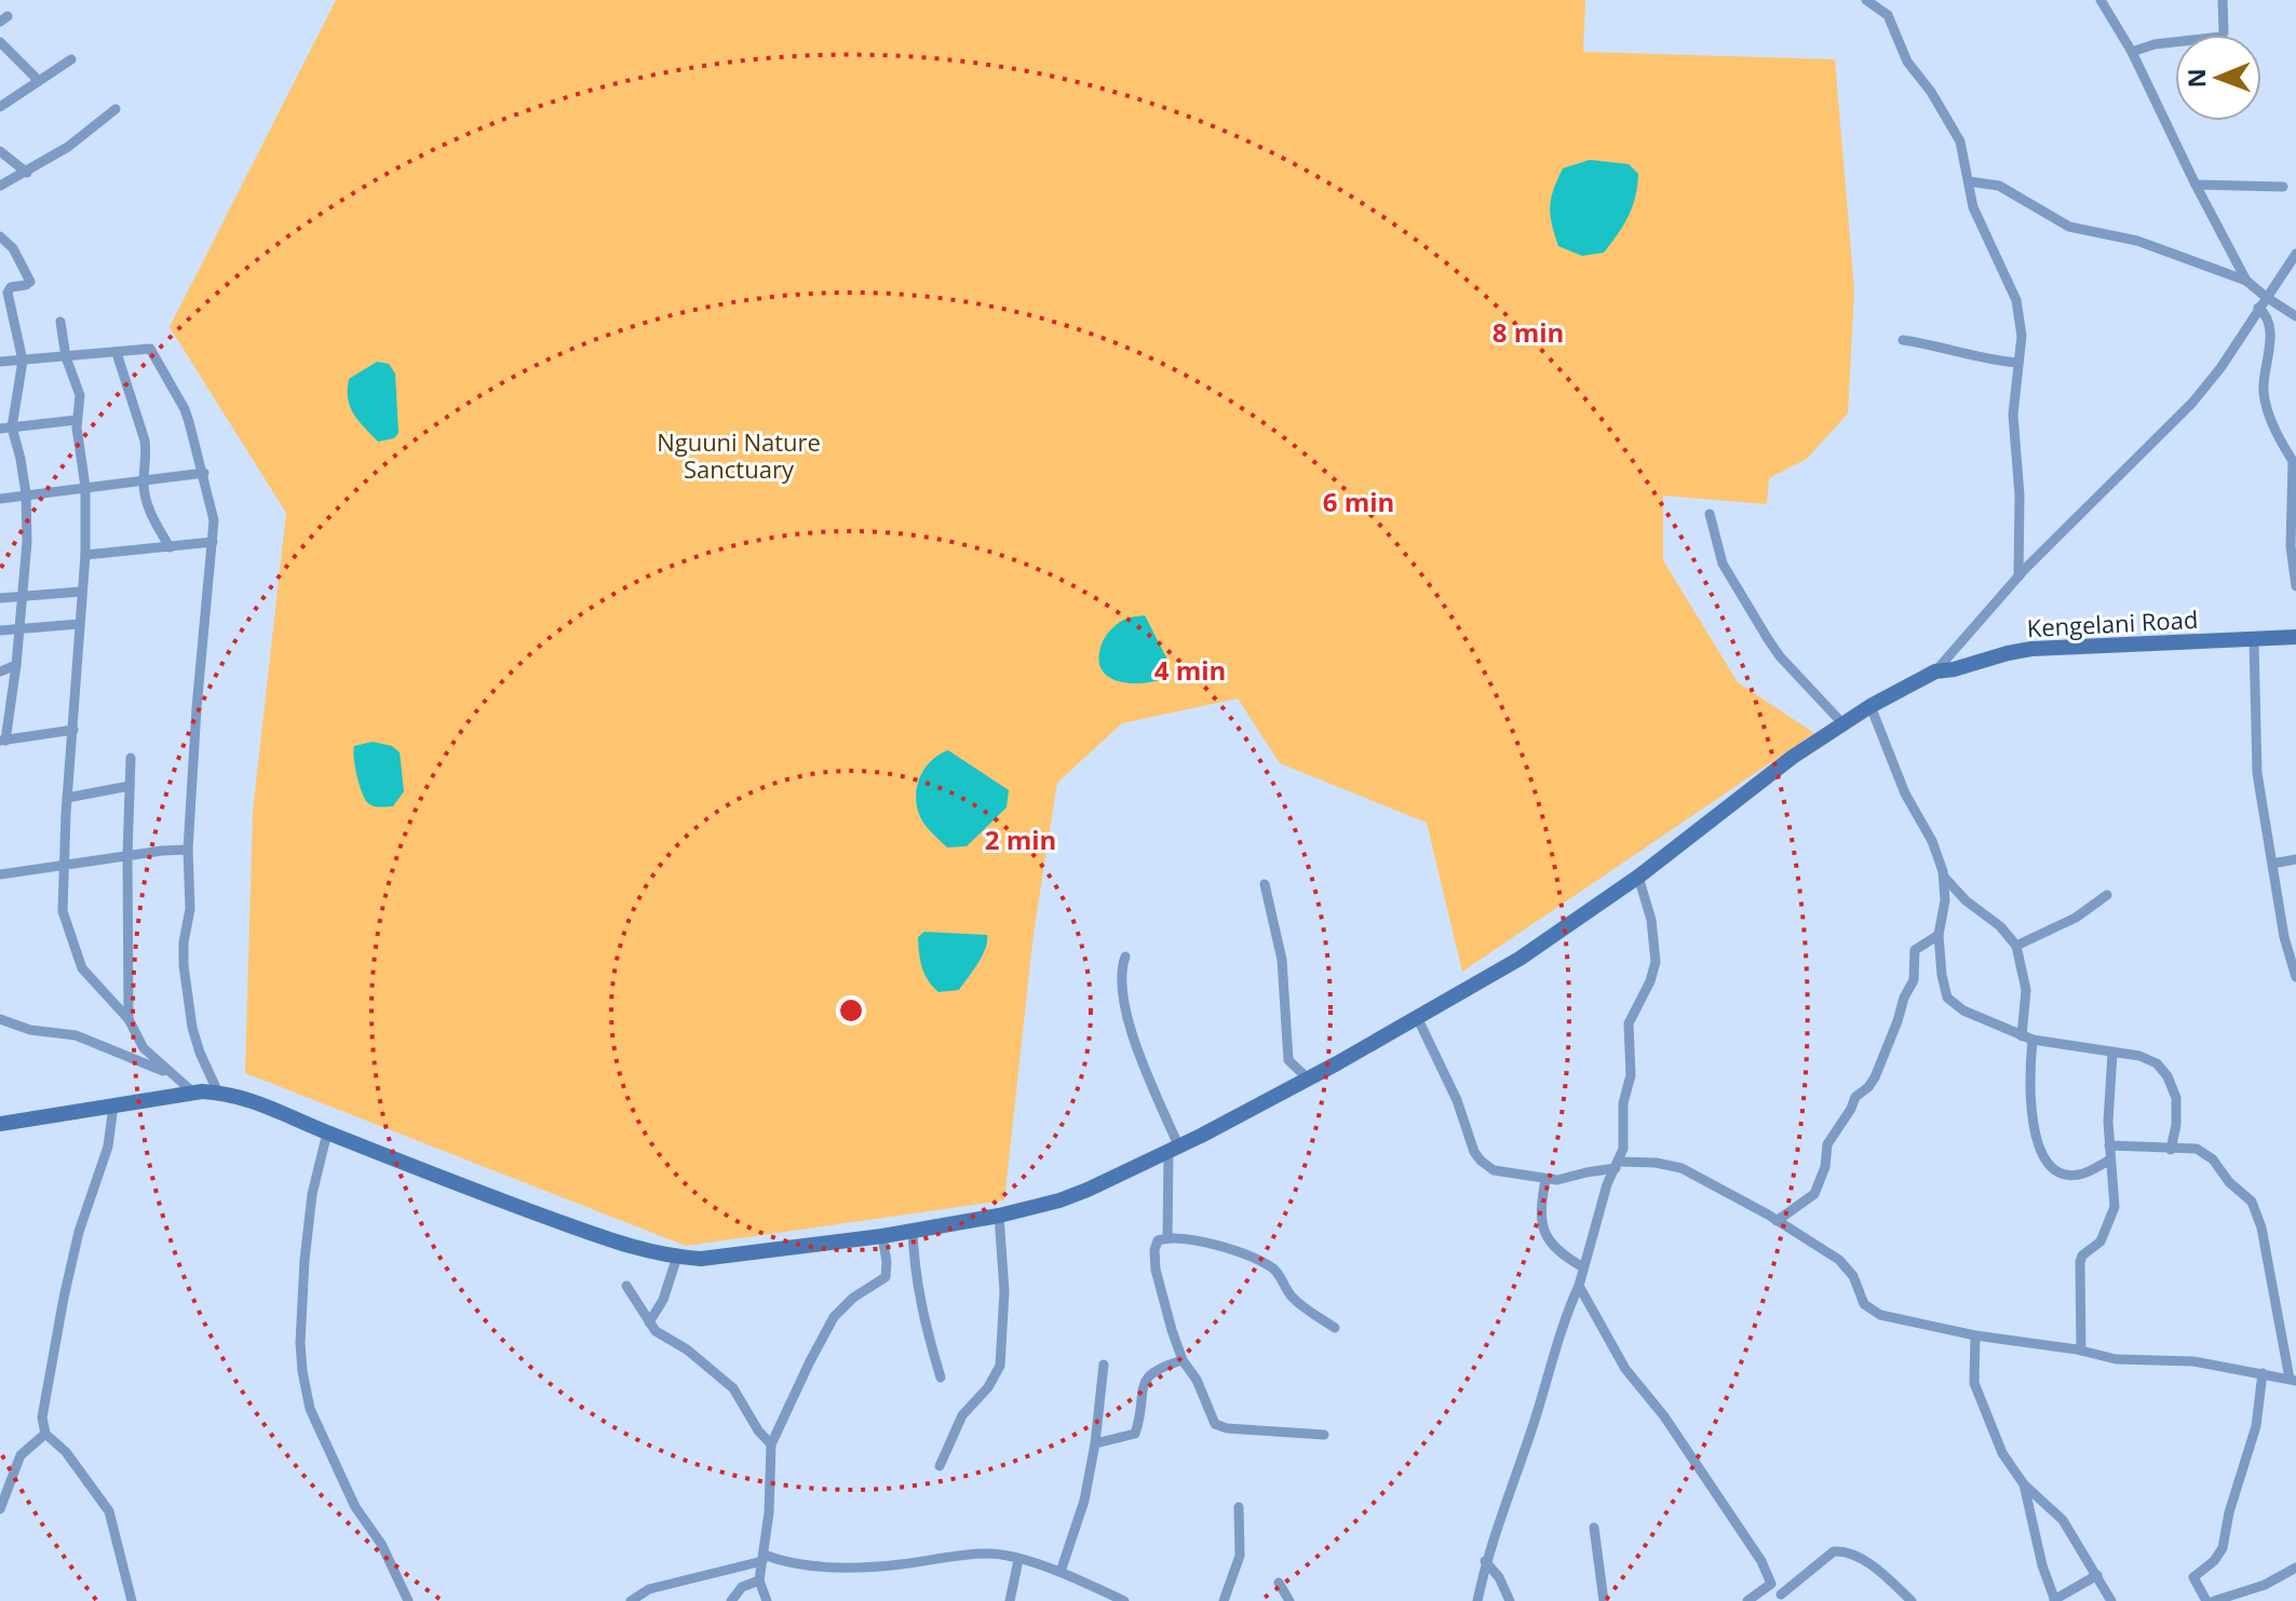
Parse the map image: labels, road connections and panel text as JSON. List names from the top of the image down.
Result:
{
  "streets": {
    "main road": ["Kengelani Road"]
  },
  "parks": ["Nguuni Nature Sanctuary"],
  "north": "left",
  "rings": [
    "8 min",
    "6 min",
    "4 min",
    "2 min"
  ]
}
